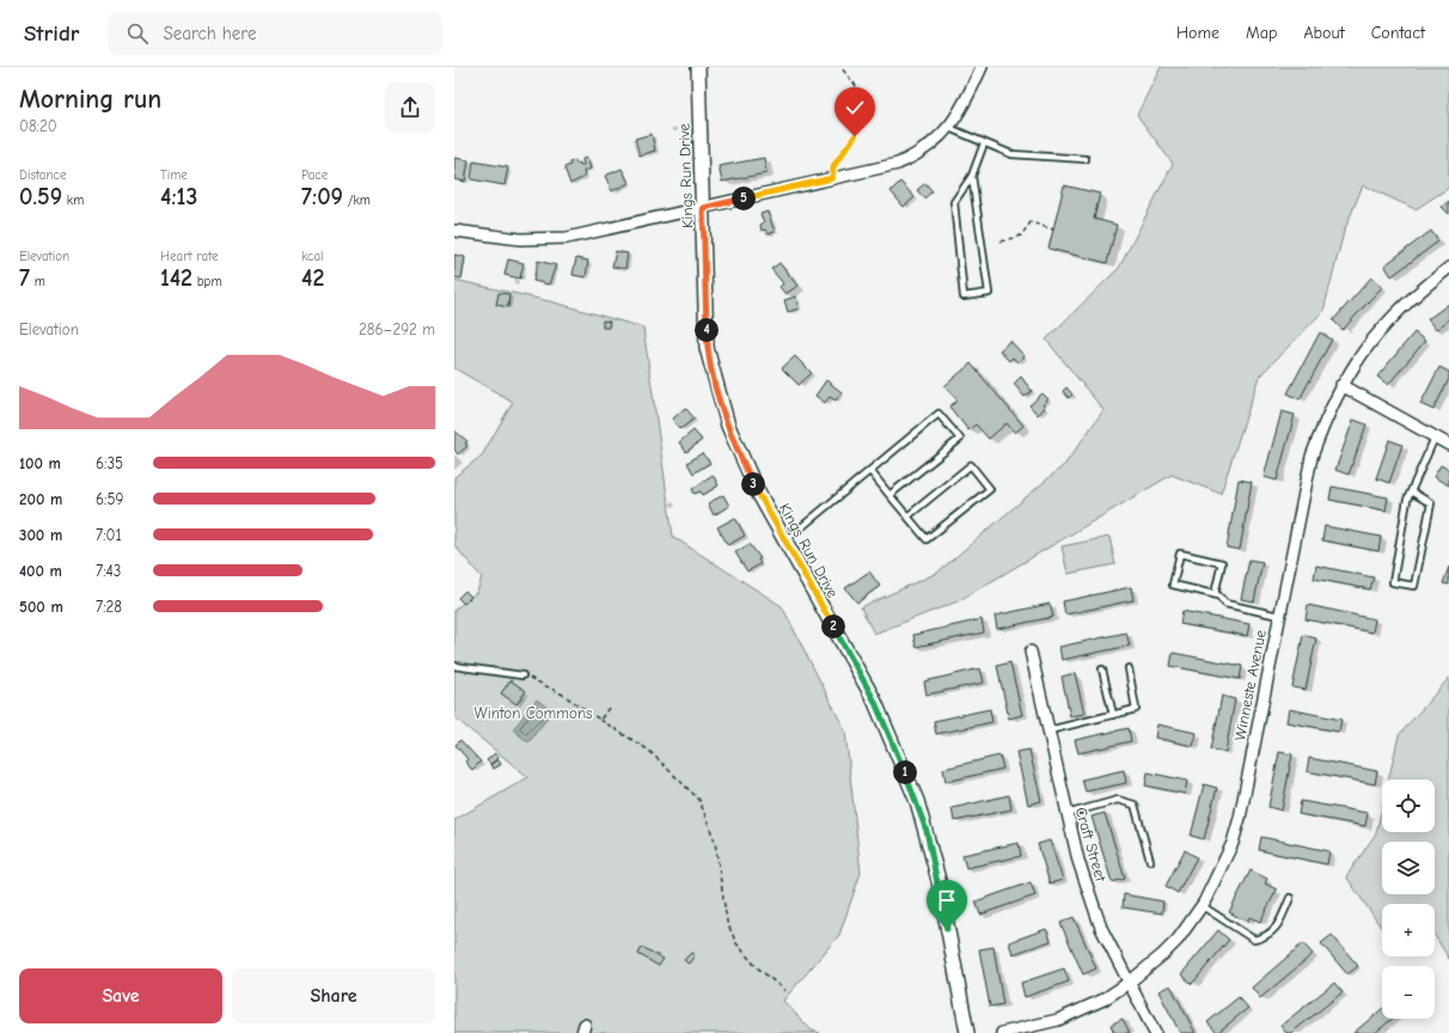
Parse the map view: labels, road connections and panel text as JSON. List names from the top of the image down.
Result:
{
  "streets": {
    "street": ["Kings Run Drive", "Winneste Avenue", "Craft Street"]
  },
  "crossings": [
    ["Winneste Avenue", "Craft Street"]
  ],
  "parks": ["Winton Commons"],
  "page": {
    "header": "Stridr",
    "search": "Search here",
    "nav": [
      "Home",
      "Map",
      "About",
      "Contact"
    ],
    "heading": ["Morning run", "08:20"],
    "stats": [
      ["Distance", "0.59 km"],
      ["Time", "4:13"],
      ["Pace", "7:09 /km"],
      ["Elevation", "7 m"],
      ["Heart rate", "142 bpm"],
      ["kcal", "42"]
    ],
    "pins": [
      "5",
      "4",
      "3",
      "2",
      "1"
    ],
    "chart": ["Elevation", "286–292 m"],
    "list": [
      {
        "name": "100 m",
        "note": "6:35"
      },
      {
        "name": "200 m",
        "note": "6:59"
      },
      {
        "name": "300 m",
        "note": "7:01"
      },
      {
        "name": "400 m",
        "note": "7:43"
      },
      {
        "name": "500 m",
        "note": "7:28"
      }
    ],
    "map_buttons": ["+", "−"],
    "buttons": ["Save", "Share"]
  }
}
